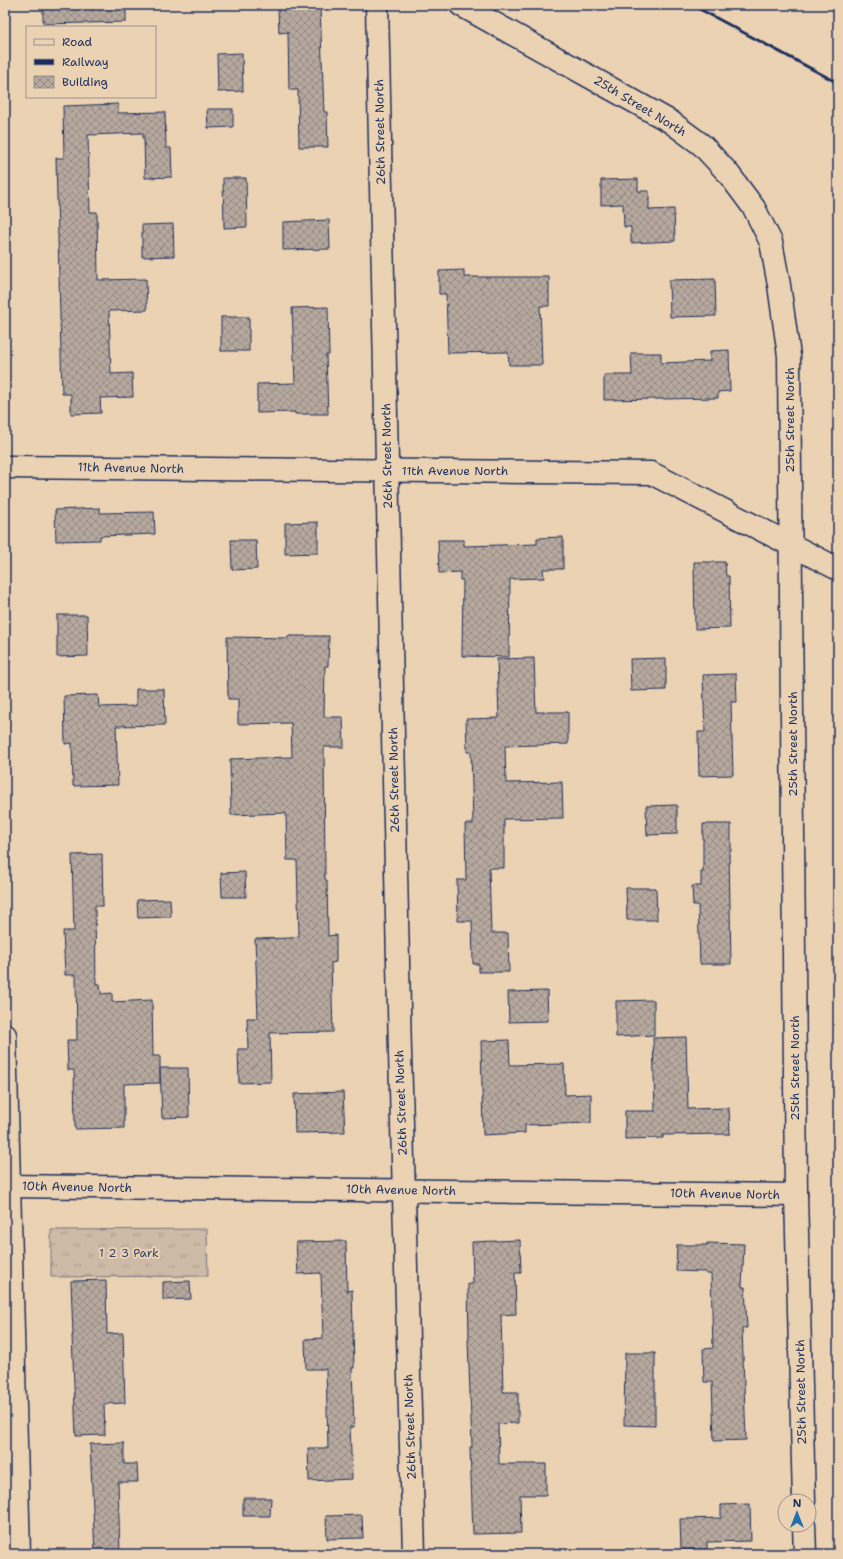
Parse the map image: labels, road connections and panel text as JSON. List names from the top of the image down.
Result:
{
  "streets": {
    "street": [
      "25th Street North",
      "26th Street North",
      "11th Avenue North",
      "10th Avenue North"
    ]
  },
  "crossings": [
    ["25th Street North", "11th Avenue North"],
    ["25th Street North", "10th Avenue North"],
    ["26th Street North", "11th Avenue North"],
    ["26th Street North", "10th Avenue North"]
  ],
  "parks": ["1 2 3 Park"],
  "legend": ["Road", "Railway", "Building"],
  "north": "top"
}
